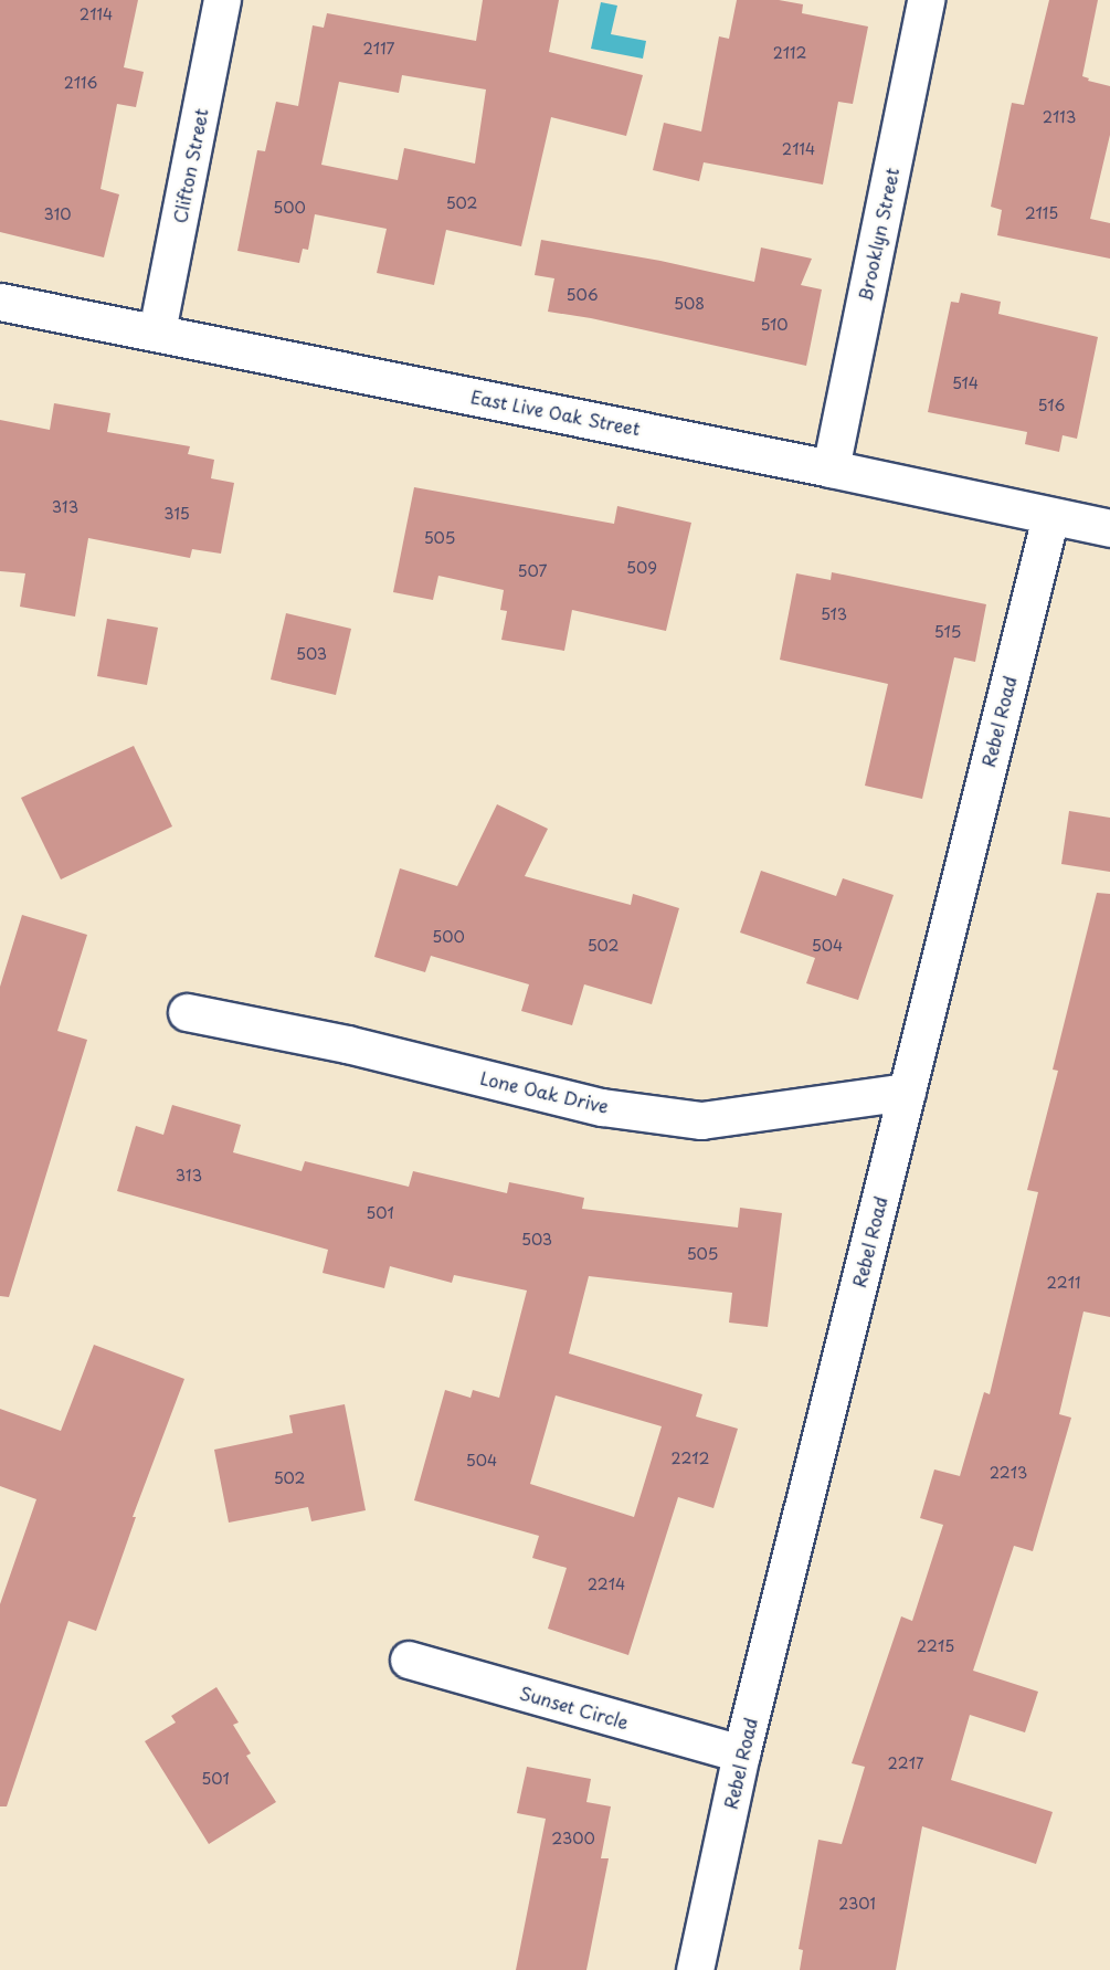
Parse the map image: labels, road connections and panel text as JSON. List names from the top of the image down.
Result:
{
  "streets": {
    "street": [
      "Clifton Street",
      "Brooklyn Street",
      "East Live Oak Street",
      "Rebel Road",
      "Lone Oak Drive",
      "Sunset Circle"
    ]
  },
  "crossings": [
    ["Clifton Street", "East Live Oak Street"],
    ["Brooklyn Street", "East Live Oak Street"],
    ["East Live Oak Street", "Rebel Road"],
    ["Rebel Road", "Lone Oak Drive"],
    ["Rebel Road", "Sunset Circle"]
  ],
  "house_numbers": [
    "2114",
    "2117",
    "2112",
    "2116",
    "2113",
    "2114",
    "502",
    "500",
    "2115",
    "310",
    "506",
    "508",
    "510",
    "514",
    "516",
    "313",
    "315",
    "505",
    "509",
    "507",
    "513",
    "515",
    "503",
    "500",
    "502",
    "504",
    "313",
    "501",
    "503",
    "505",
    "2211",
    "2212",
    "504",
    "2213",
    "502",
    "2214",
    "2215",
    "2217",
    "501",
    "2300",
    "2301"
  ]
}
